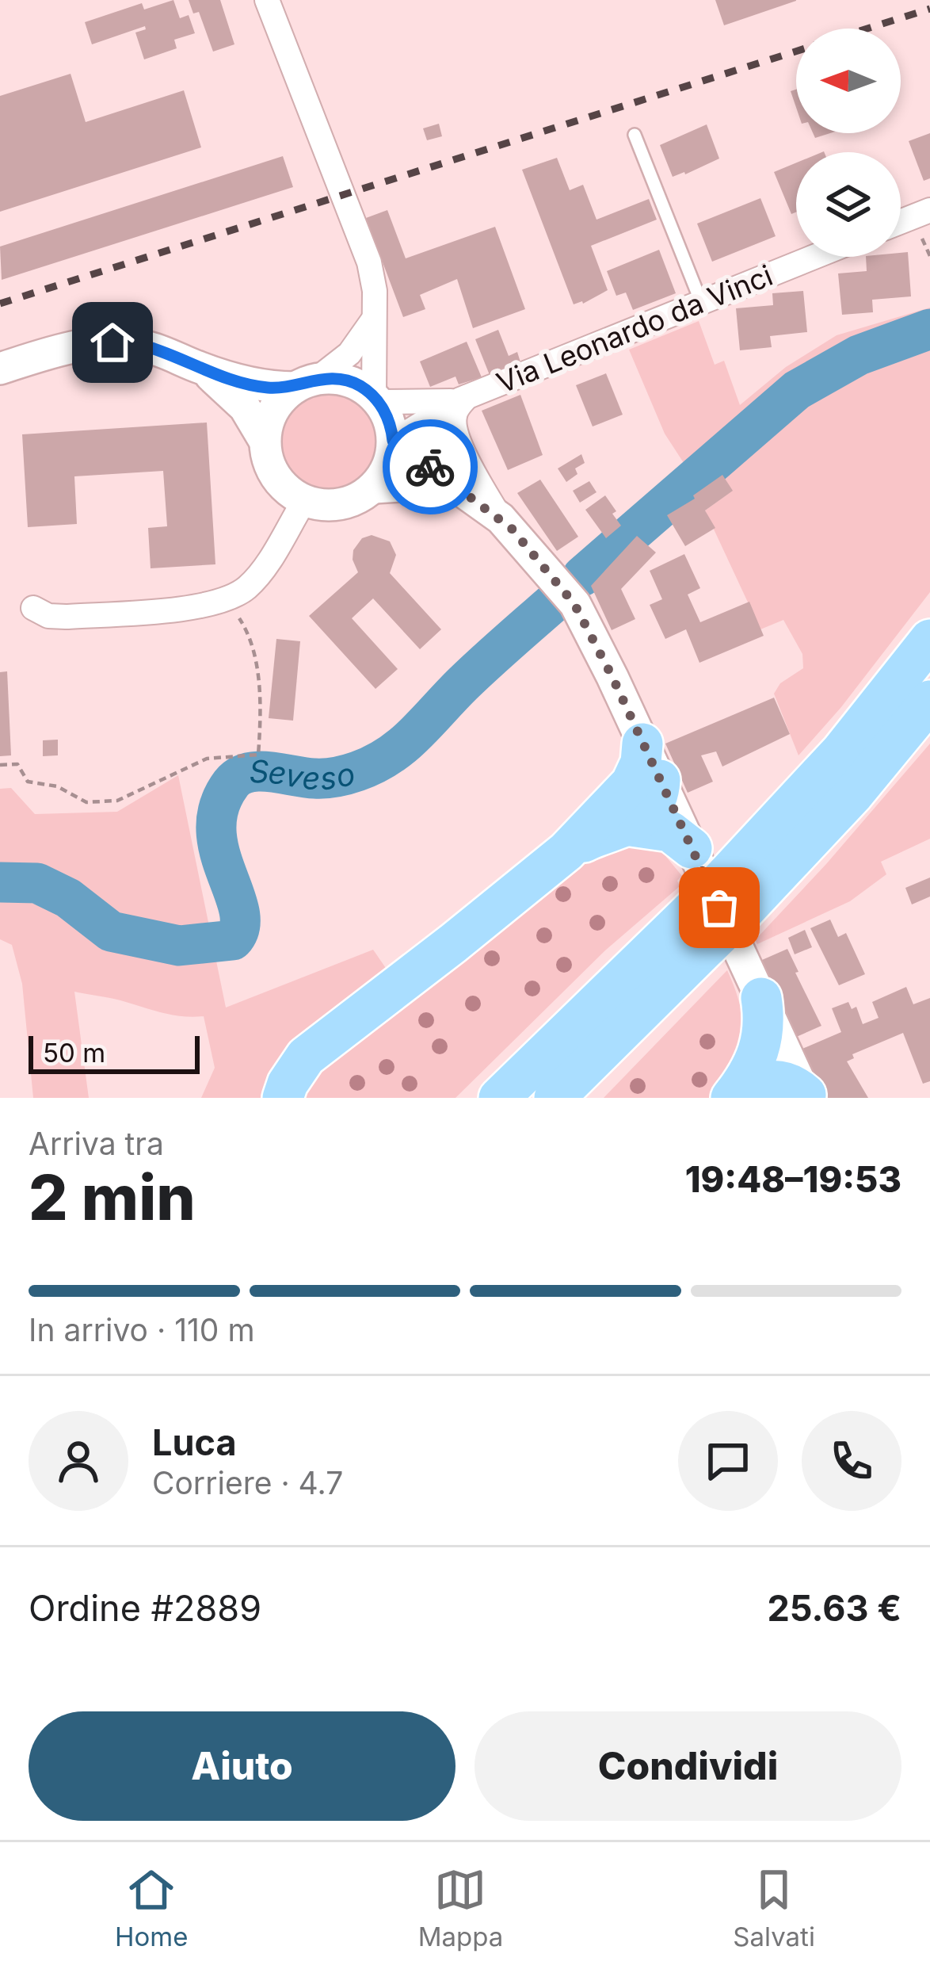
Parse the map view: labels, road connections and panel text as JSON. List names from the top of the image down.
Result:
{
  "streets": {
    "street": ["Via Leonardo da Vinci"]
  },
  "water": ["Seveso"],
  "scale_bar": "50 m",
  "north": "left",
  "page": {
    "scale": "50 m",
    "heading": ["2 min", "Arriva tra", "19:48–19:53"],
    "panel": [
      "Luca",
      "Corriere · 4.7",
      "Ordine #2889",
      "25.63 €"
    ],
    "bar": "In arrivo · 110 m",
    "buttons": ["Aiuto", "Condividi"],
    "tabs": ["Home", "Mappa", "Salvati"]
  }
}
